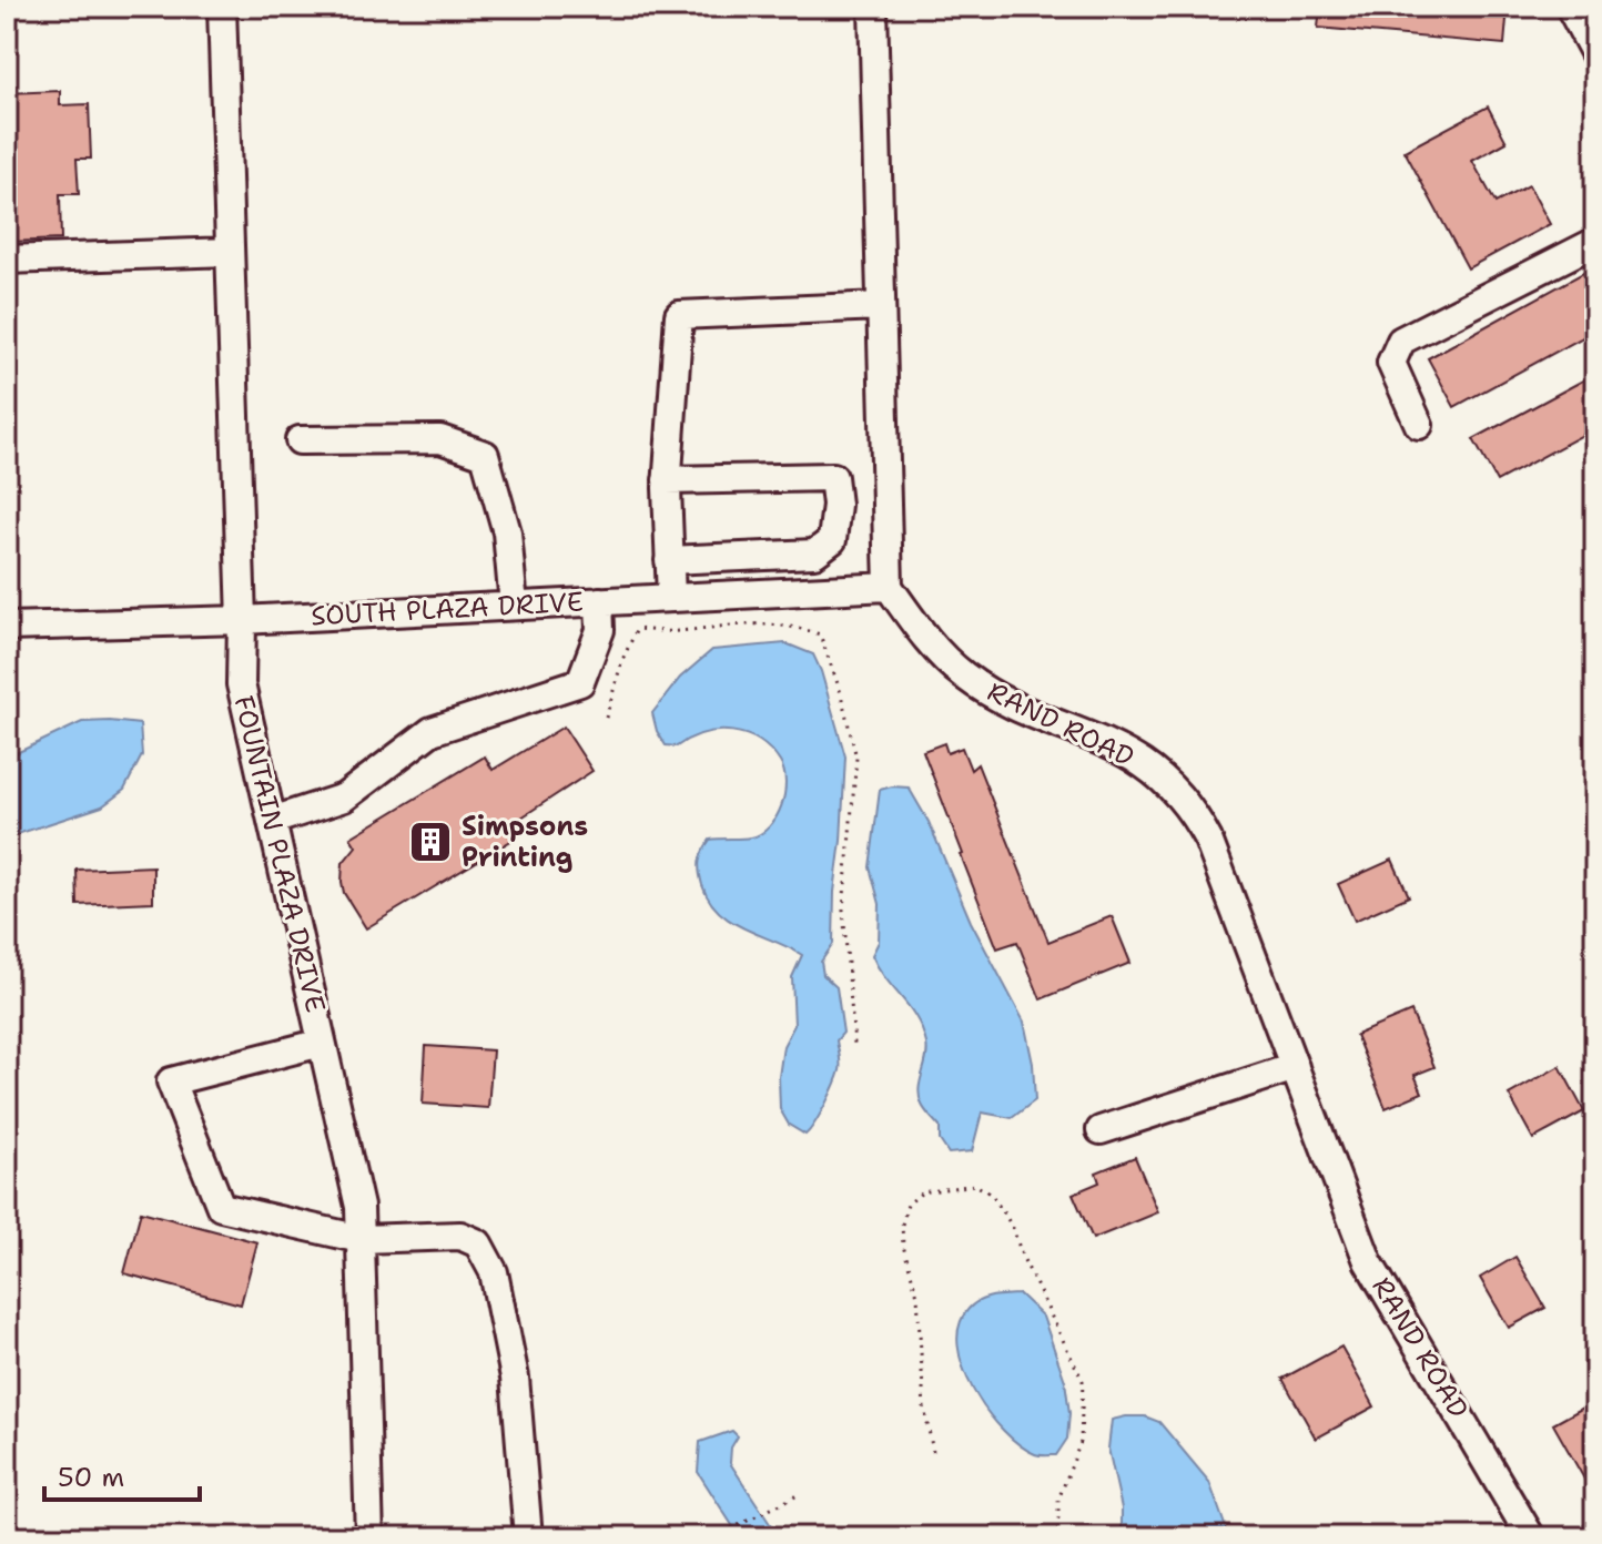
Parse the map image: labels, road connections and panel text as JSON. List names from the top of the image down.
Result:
{
  "streets": {
    "street": ["SOUTH PLAZA DRIVE", "RAND ROAD", "FOUNTAIN PLAZA DRIVE"]
  },
  "crossings": [
    ["SOUTH PLAZA DRIVE", "RAND ROAD"],
    ["SOUTH PLAZA DRIVE", "FOUNTAIN PLAZA DRIVE"]
  ],
  "places": {
    "building": ["Simpsons Printing"]
  },
  "scale_bar": "50 m"
}
